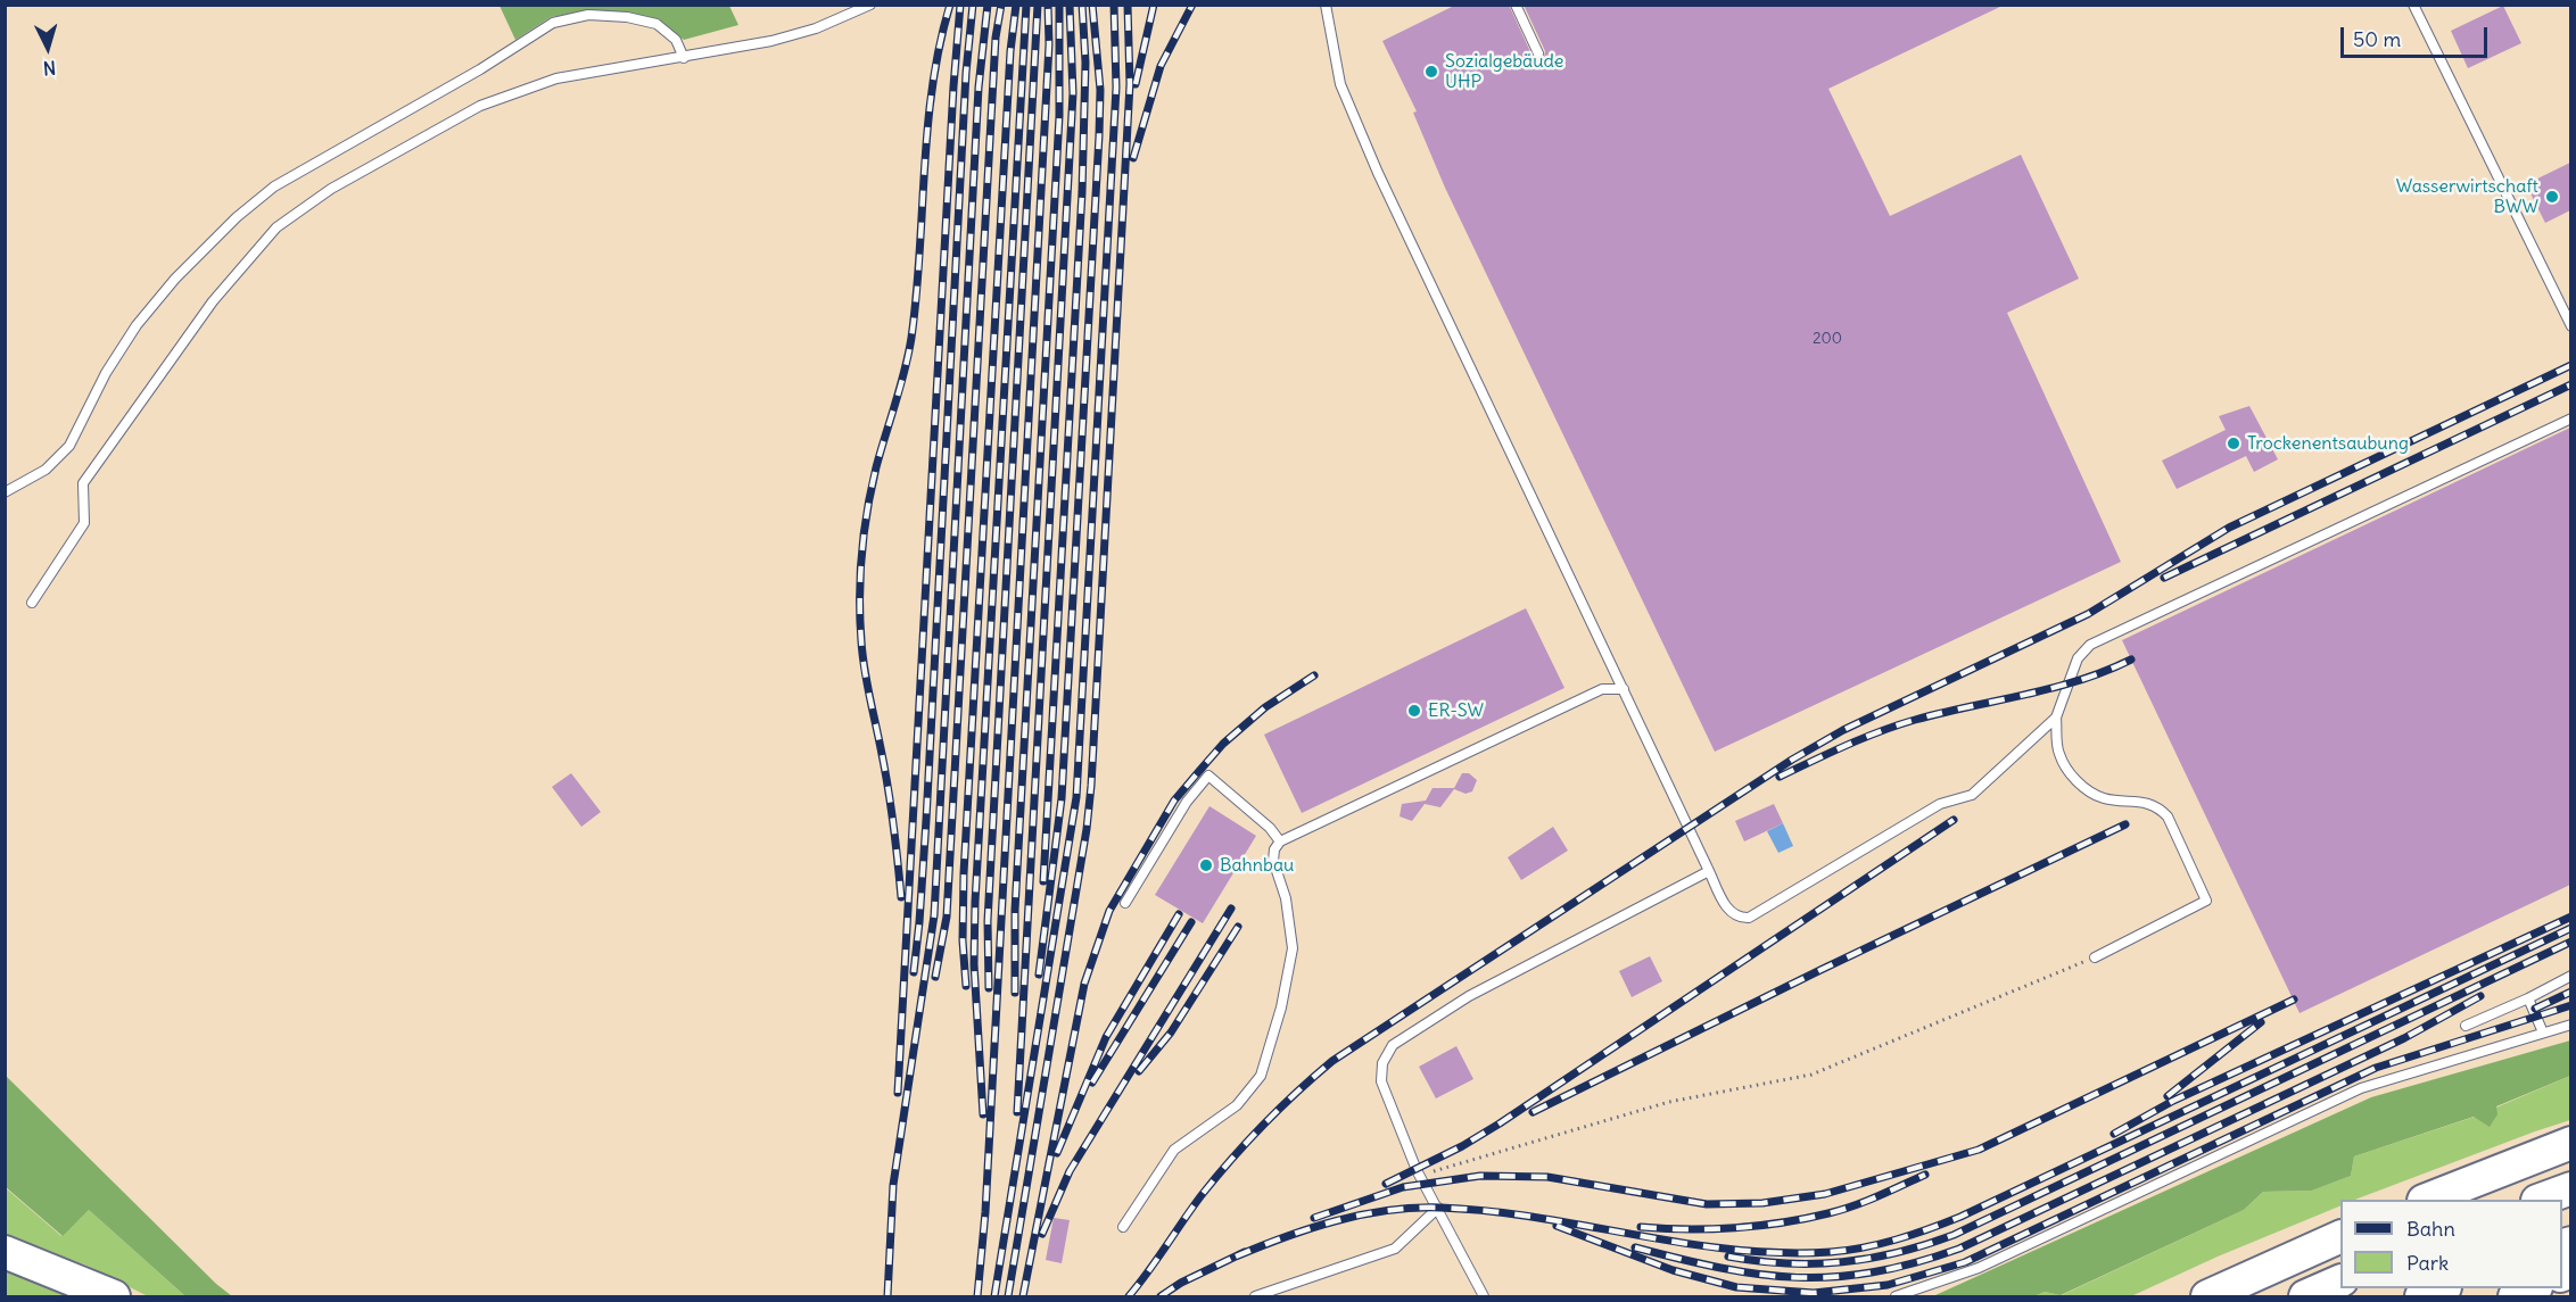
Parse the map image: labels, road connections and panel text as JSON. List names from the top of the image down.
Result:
{
  "places": [
    "Sozialgebäude UHP",
    "Wasserwirtschaft BWW",
    "Trockenentsaubung",
    "ER-SW",
    "Bahnbau"
  ],
  "house_numbers": ["200"],
  "legend": ["Bahn", "Park"],
  "scale_bar": "50 m",
  "north": "bottom"
}
